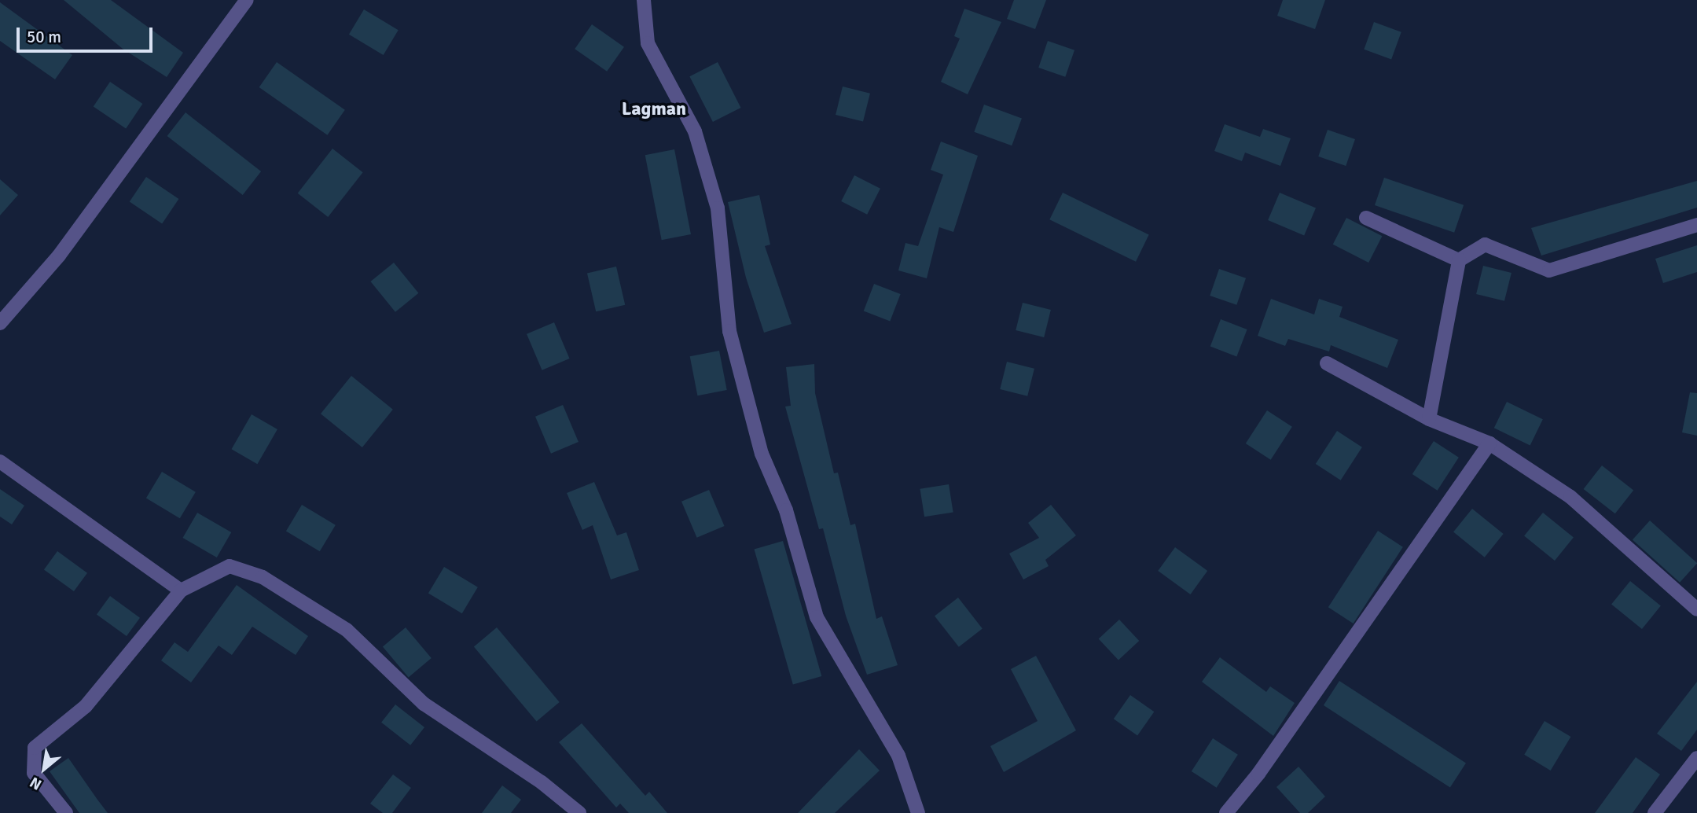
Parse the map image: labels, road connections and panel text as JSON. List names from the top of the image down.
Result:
{
  "districts": ["Lagman"],
  "scale_bar": "50 m",
  "north": "bottom left"
}
